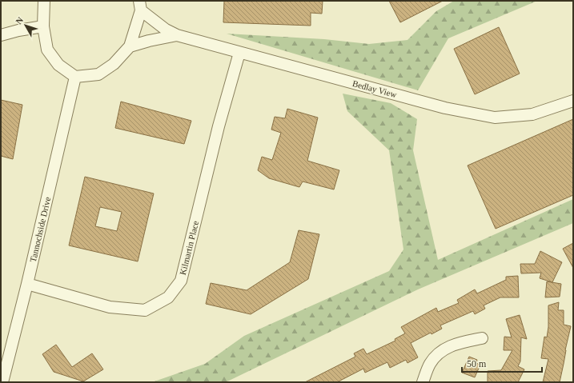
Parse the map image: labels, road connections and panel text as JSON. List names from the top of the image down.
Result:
{
  "streets": {
    "street": ["Bedlay View", "Tannochside Drive", "Kilmartin Place"]
  },
  "crossings": [
    ["Bedlay View", "Kilmartin Place"],
    ["Tannochside Drive", "Kilmartin Place"]
  ],
  "scale_bar": "50 m",
  "north": "top left"
}
